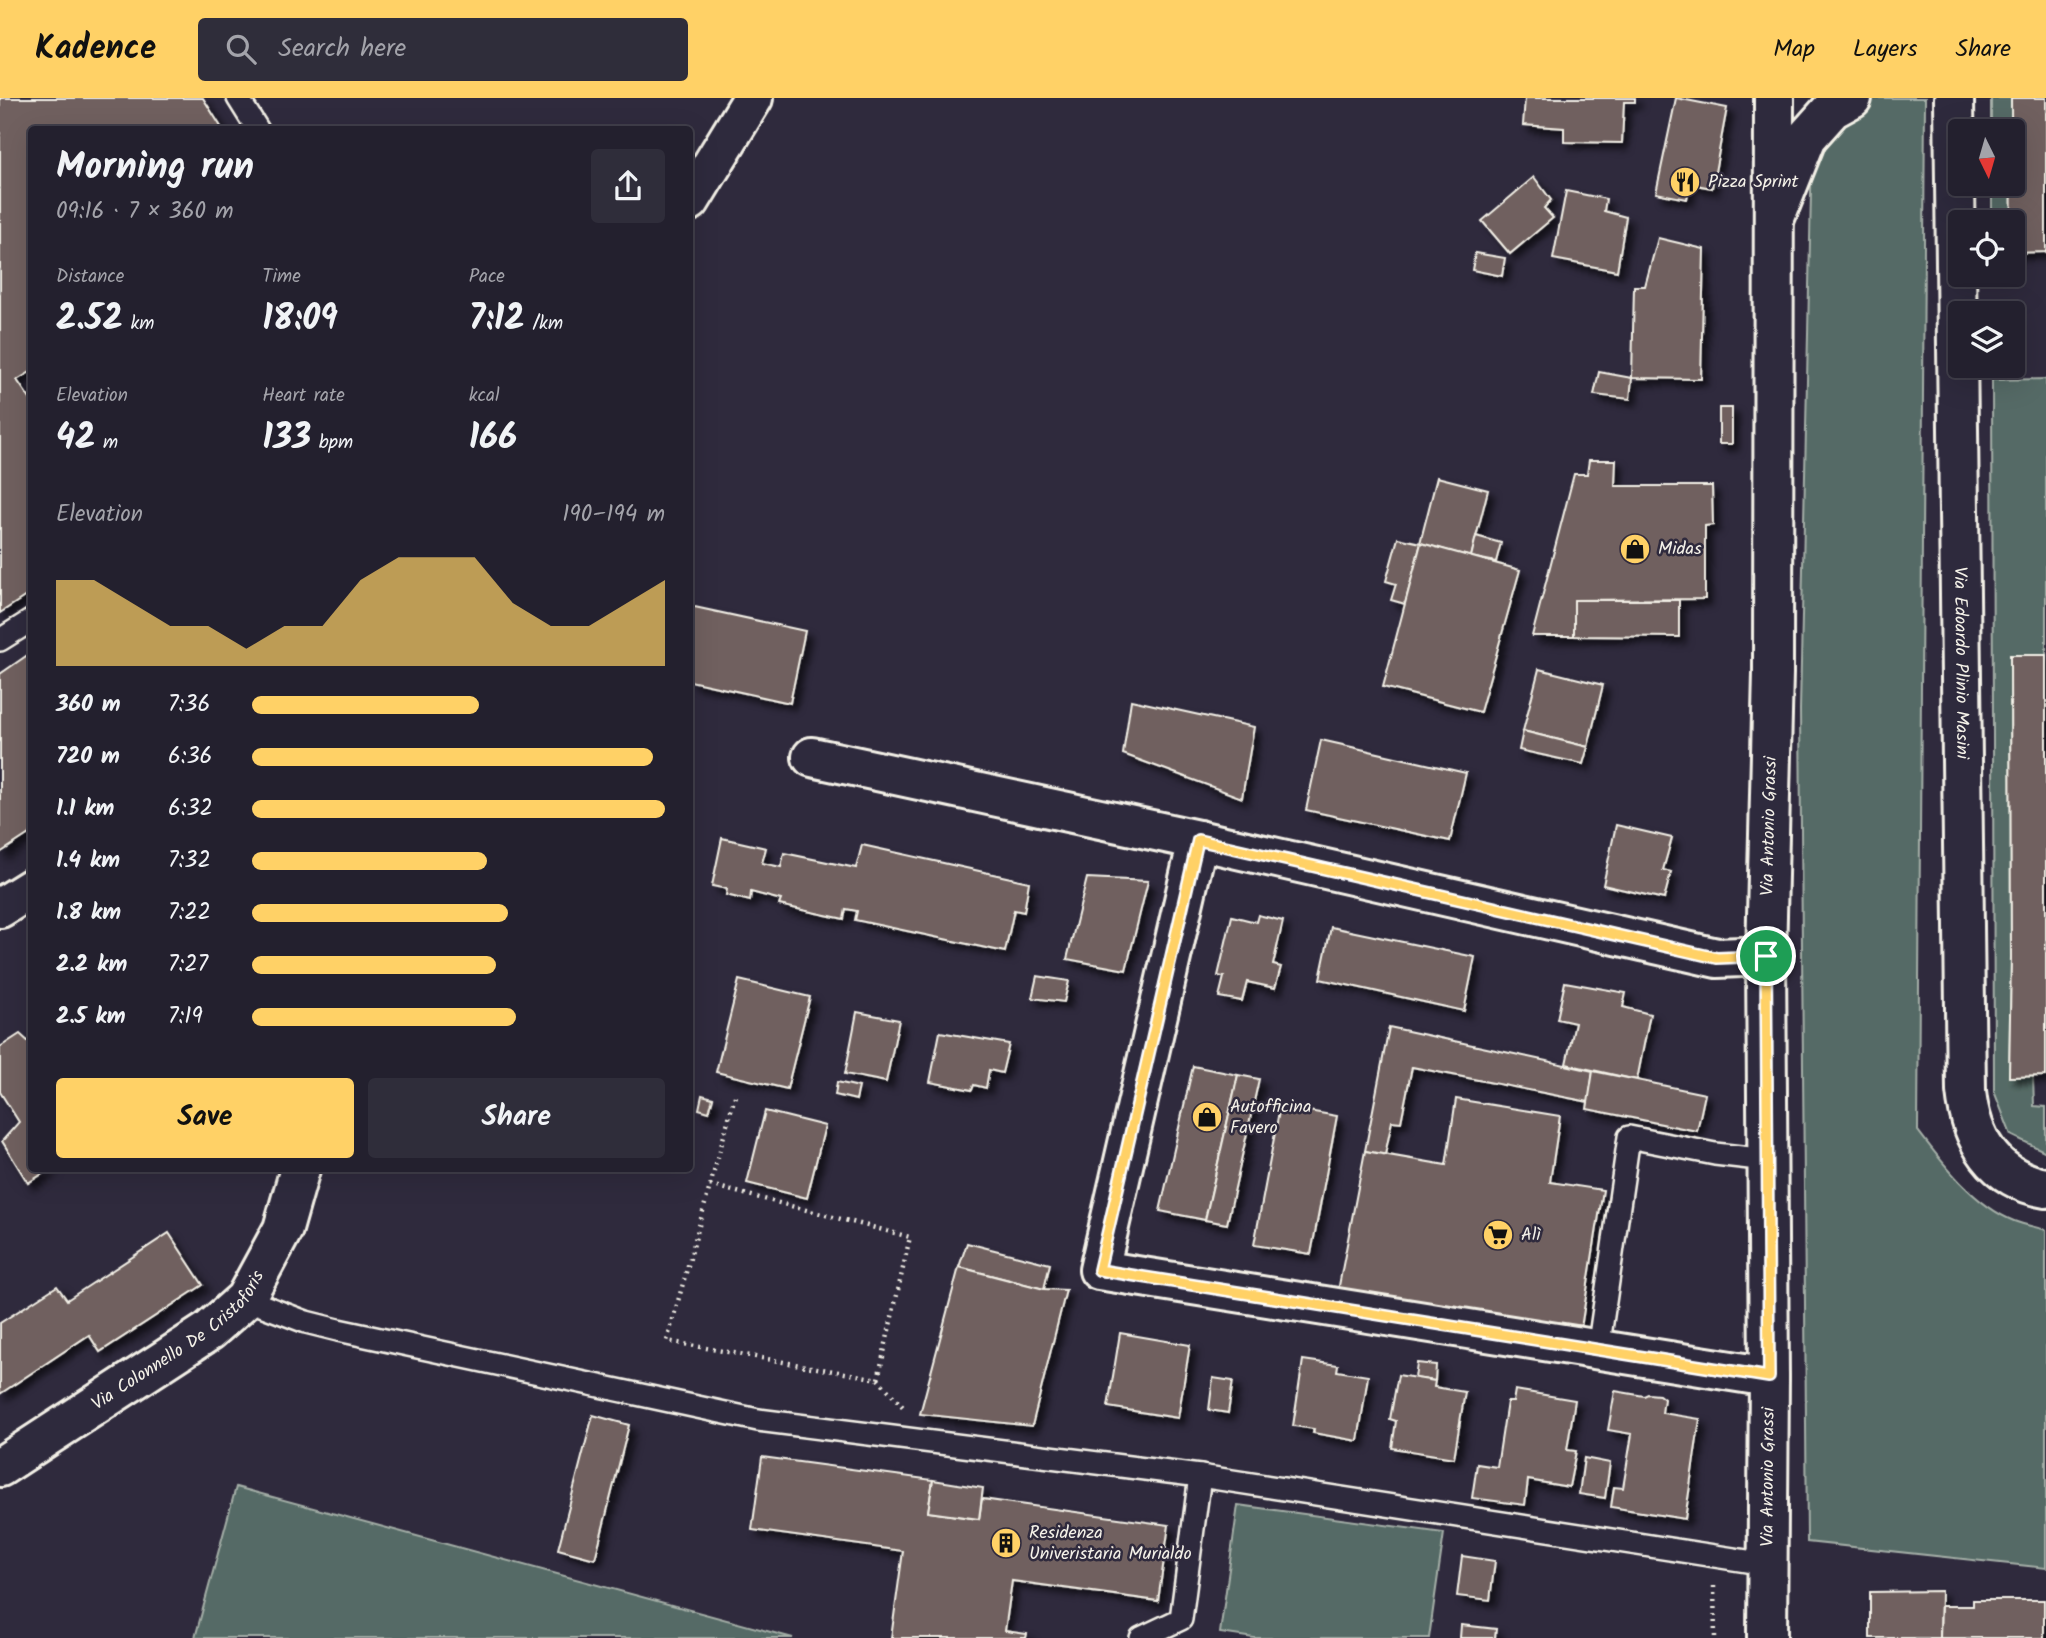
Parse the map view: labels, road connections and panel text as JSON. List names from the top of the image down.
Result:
{
  "streets": {
    "street": ["Via Edoardo Plinio Masini", "Via Antonio Grassi", "Via Colonnello De Cristoforis"]
  },
  "places": {
    "restaurant": ["Pizza Sprint"],
    "shop": ["Midas", "Autofficina Favero"],
    "supermarket": ["Alì"],
    "building": ["Residenza Univeristaria Murialdo"]
  },
  "north": "bottom",
  "page": {
    "header": "Kadence",
    "search": "Search here",
    "nav": ["Map", "Layers", "Share"],
    "heading": ["Morning run", "09:16 · 7 × 360 m"],
    "stats": [
      ["Distance", "2.52 km"],
      ["Time", "18:09"],
      ["Pace", "7:12 /km"],
      ["Elevation", "42 m"],
      ["Heart rate", "133 bpm"],
      ["kcal", "166"]
    ],
    "chart": ["Elevation", "190–194 m"],
    "list": [
      {
        "name": "360 m",
        "note": "7:36"
      },
      {
        "name": "720 m",
        "note": "6:36"
      },
      {
        "name": "1.1 km",
        "note": "6:32"
      },
      {
        "name": "1.4 km",
        "note": "7:32"
      },
      {
        "name": "1.8 km",
        "note": "7:22"
      },
      {
        "name": "2.2 km",
        "note": "7:27"
      },
      {
        "name": "2.5 km",
        "note": "7:19"
      }
    ],
    "buttons": ["Save", "Share"]
  }
}
